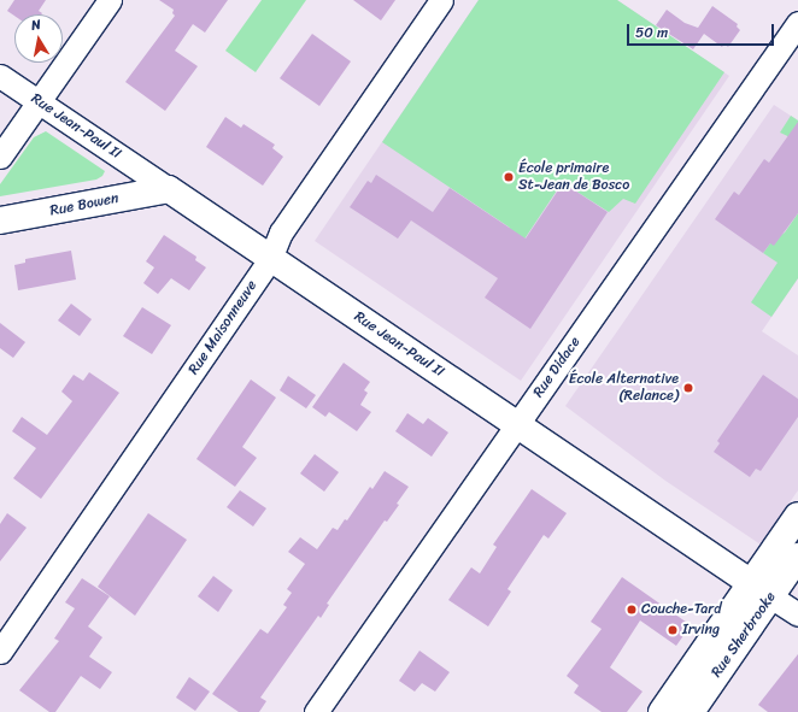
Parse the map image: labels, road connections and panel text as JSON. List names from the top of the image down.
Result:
{
  "streets": {
    "street": [
      "Rue Jean-Paul II",
      "Rue Bowen",
      "Rue Maisonneuve",
      "Rue Didace",
      "Rue Sherbrooke"
    ]
  },
  "crossings": [
    ["Rue Jean-Paul II", "Rue Bowen"],
    ["Rue Jean-Paul II", "Rue Maisonneuve"],
    ["Rue Jean-Paul II", "Rue Didace"],
    ["Rue Jean-Paul II", "Rue Sherbrooke"]
  ],
  "places": [
    "École primaire St-Jean de Bosco",
    "École Alternative (Relance)",
    "Couche-Tard",
    "Irving"
  ],
  "scale_bar": "50 m",
  "north": "top"
}
